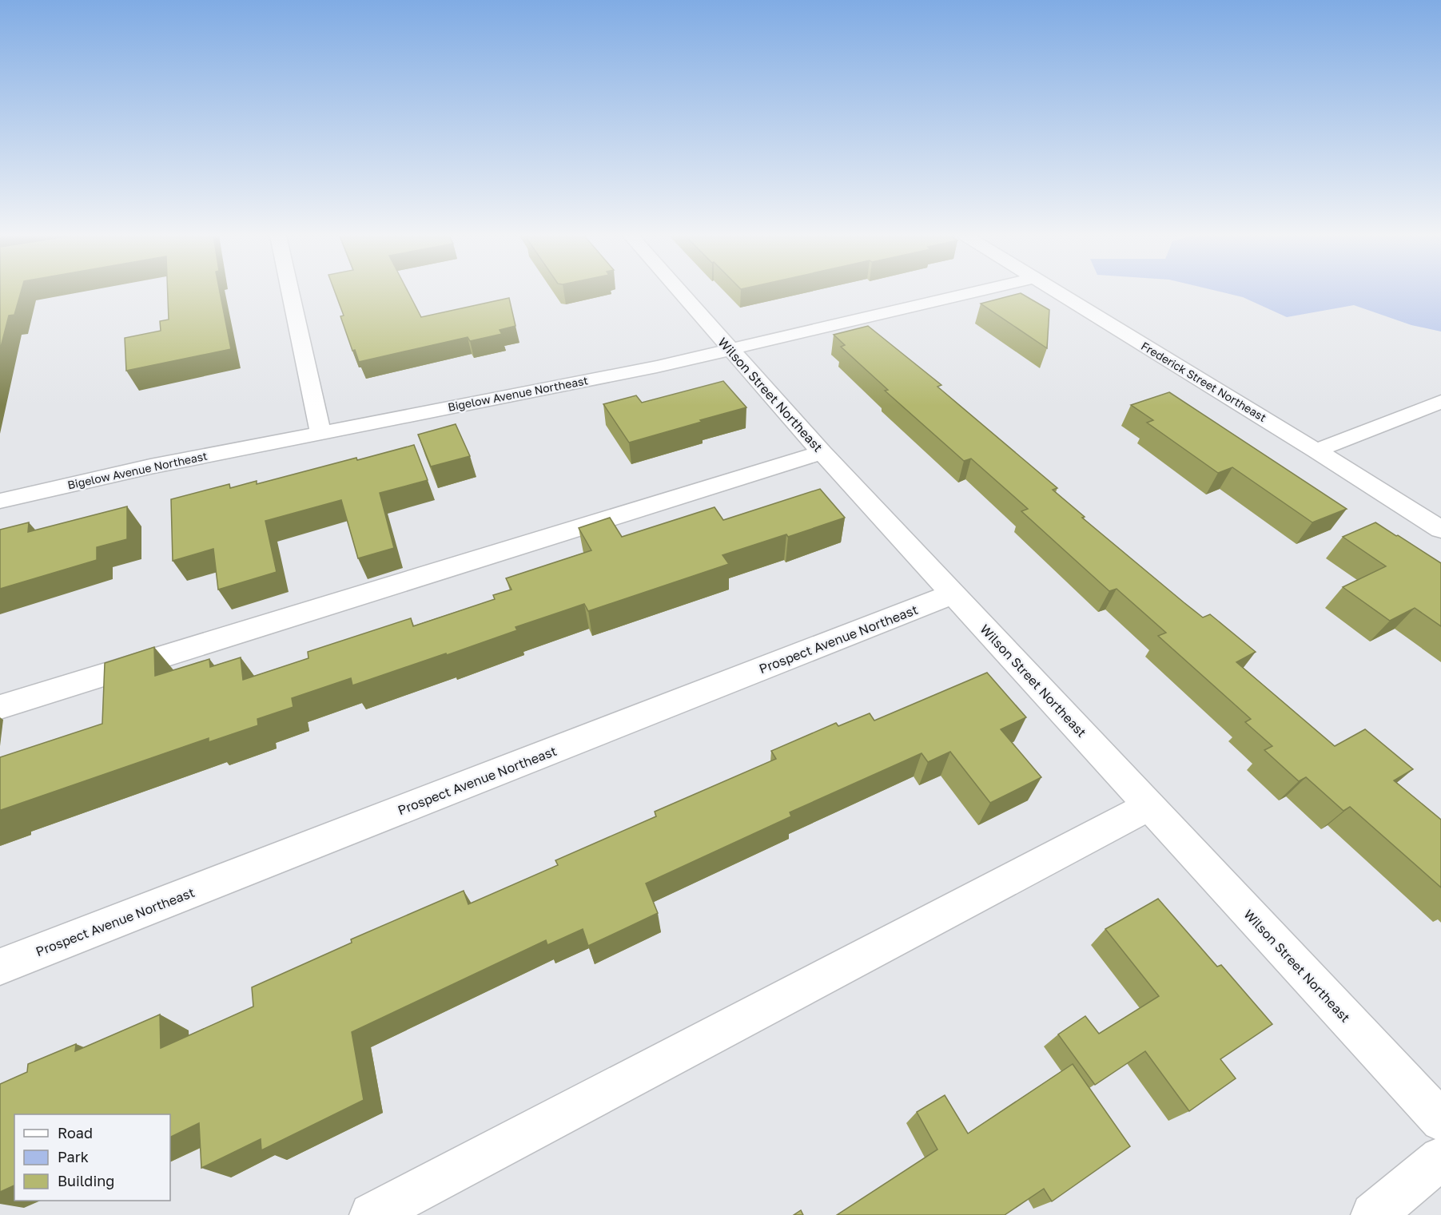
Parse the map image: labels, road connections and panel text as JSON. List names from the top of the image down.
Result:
{
  "streets": {
    "street": [
      "Frederick Street Northeast",
      "Bigelow Avenue Northeast",
      "Wilson Street Northeast",
      "Prospect Avenue Northeast"
    ]
  },
  "crossings": [
    ["Bigelow Avenue Northeast", "Wilson Street Northeast"],
    ["Wilson Street Northeast", "Prospect Avenue Northeast"]
  ],
  "legend": ["Road", "Park", "Building"]
}
